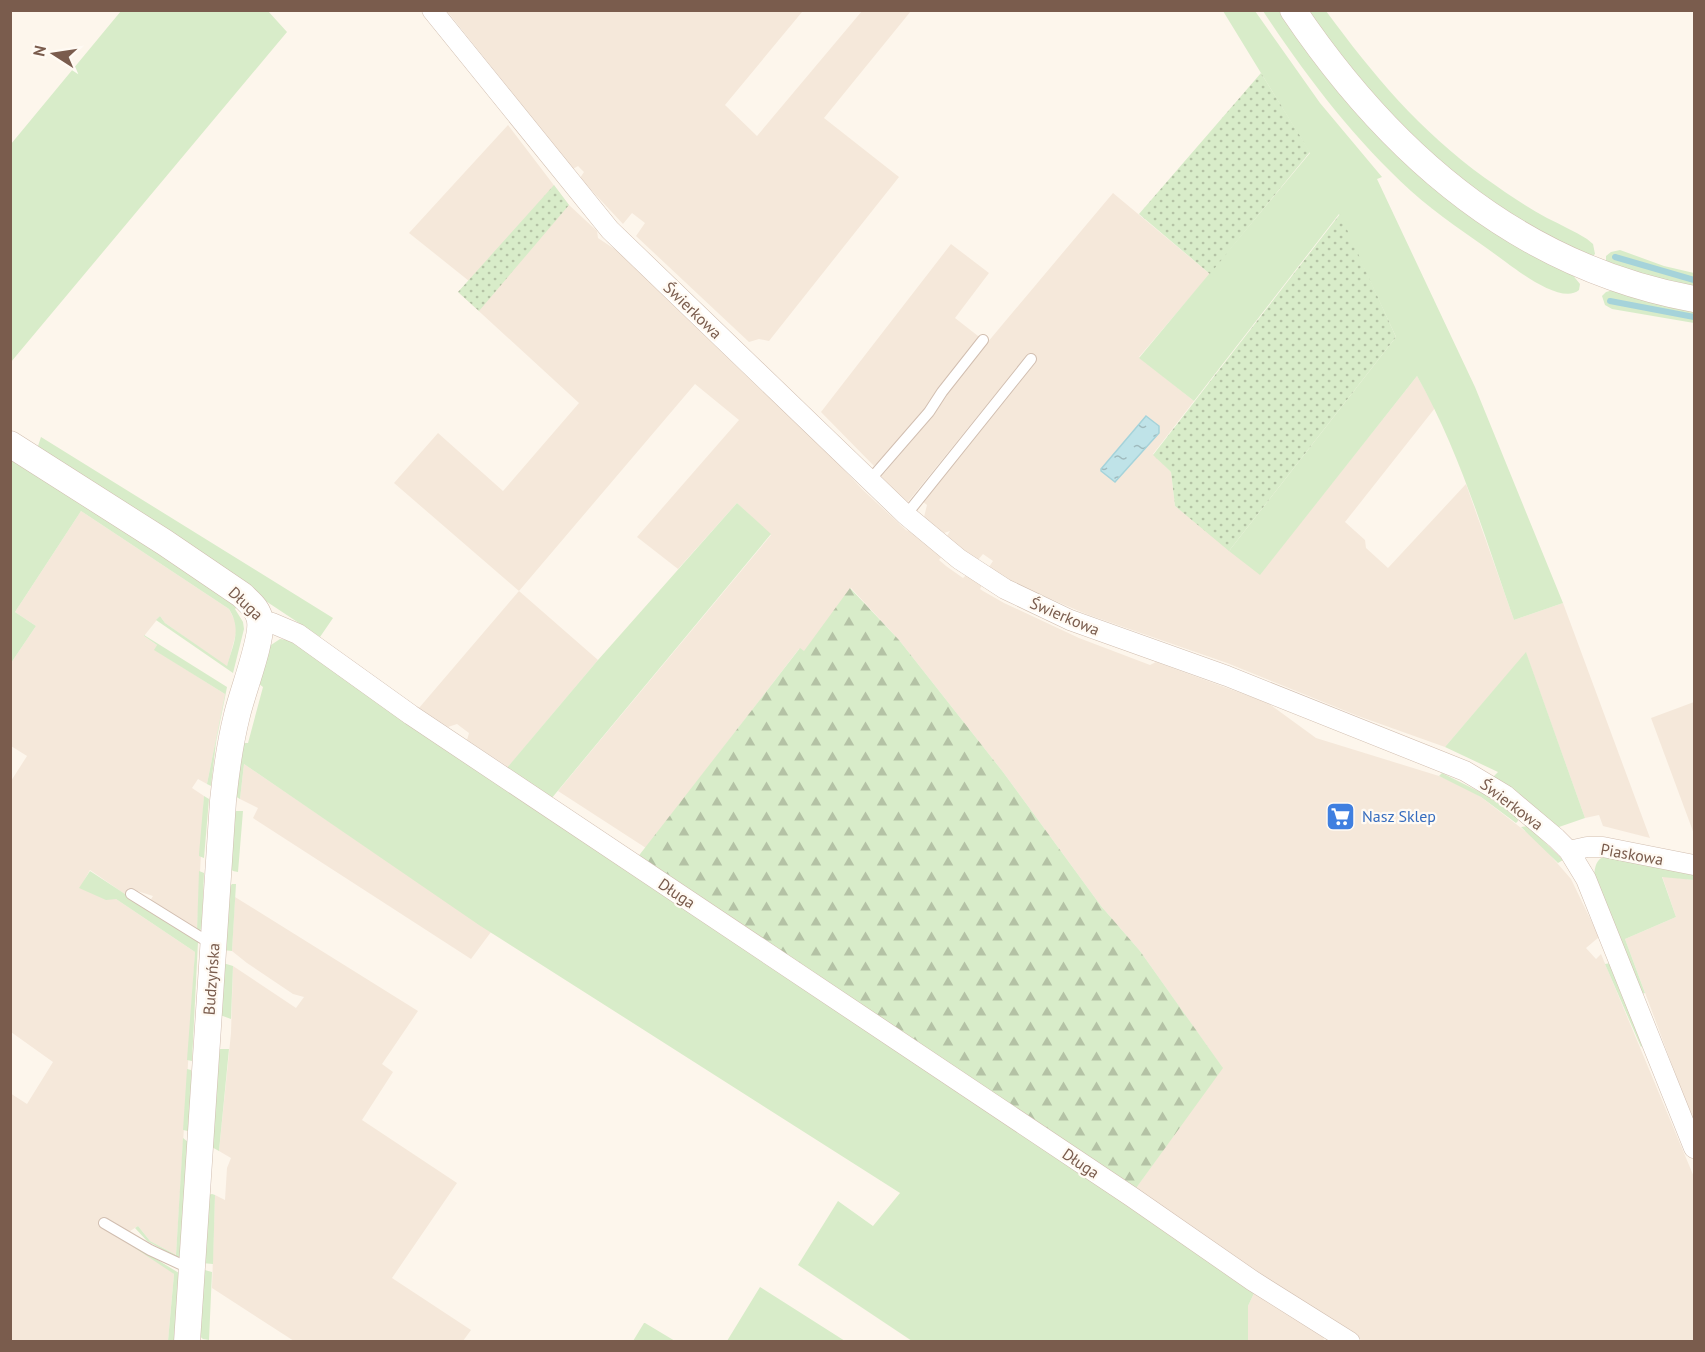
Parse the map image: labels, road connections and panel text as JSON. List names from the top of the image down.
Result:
{
  "streets": {
    "street": [
      "Świerkowa",
      "Długa",
      "Piaskowa",
      "Budzyńska"
    ]
  },
  "crossings": [
    ["Świerkowa", "Piaskowa"],
    ["Długa", "Budzyńska"]
  ],
  "places": {
    "supermarket": ["Nasz Sklep"]
  },
  "north": "left"
}
